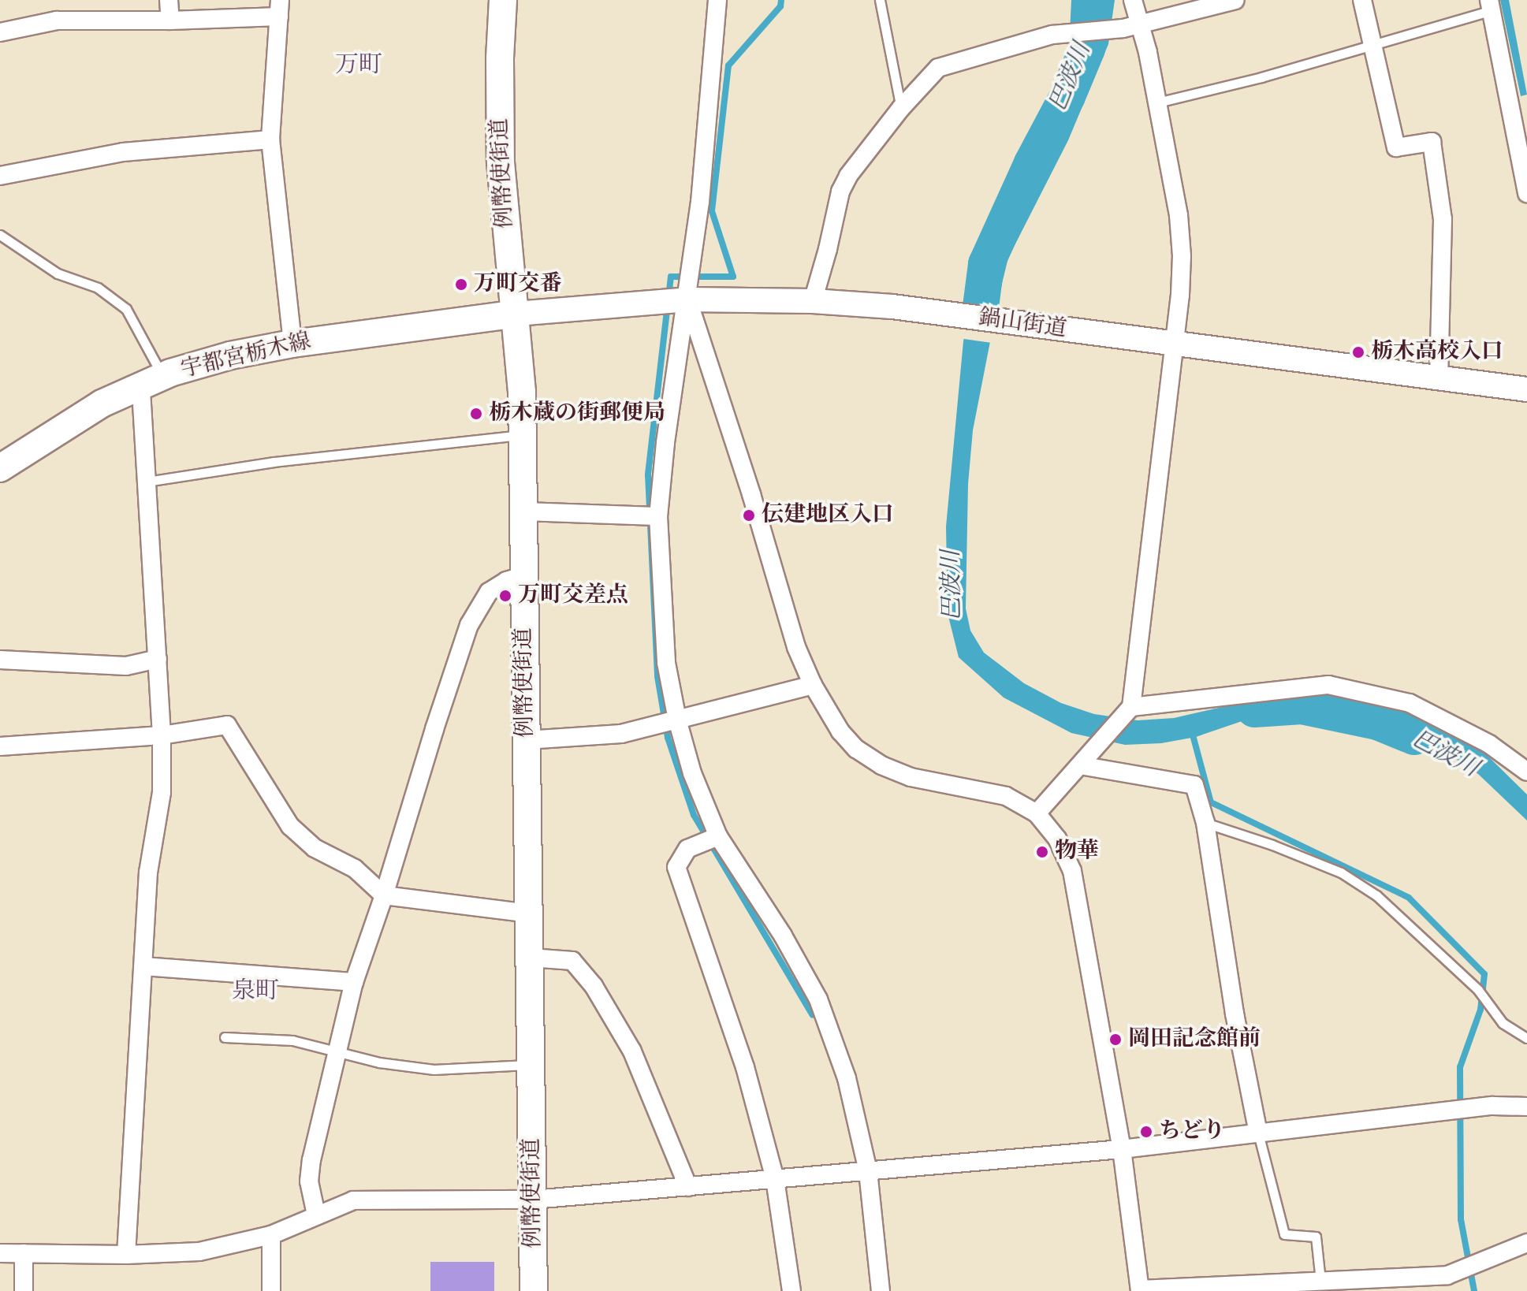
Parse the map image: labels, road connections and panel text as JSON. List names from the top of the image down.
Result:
{
  "streets": {
    "main road": ["例幣使街道", "宇都宮栃木線"],
    "street": ["鍋山街道"]
  },
  "crossings": [
    ["例幣使街道", "鍋山街道"],
    ["例幣使街道", "宇都宮栃木線"],
    ["鍋山街道", "宇都宮栃木線"]
  ],
  "districts": ["万町", "泉町"],
  "water": ["巴波川"],
  "places": [
    "万町交番",
    "栃木高校入口",
    "栃木蔵の街郵便局",
    "伝建地区入口",
    "万町交差点",
    "物華",
    "岡田記念館前",
    "ちどり"
  ]
}
